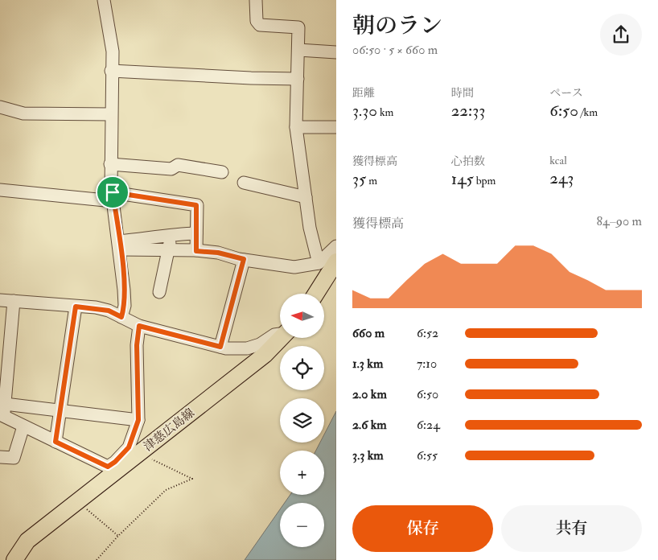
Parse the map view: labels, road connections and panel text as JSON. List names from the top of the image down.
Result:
{
  "streets": {
    "main road": ["津慈広島線"]
  },
  "north": "left",
  "page": {
    "heading": ["朝のラン", "06:50 · 5 × 660 m"],
    "stats": [
      ["距離", "3.30 km"],
      ["時間", "22:33"],
      ["ペース", "6:50 /km"],
      ["獲得標高", "35 m"],
      ["心拍数", "145 bpm"],
      ["kcal", "243"]
    ],
    "chart": ["獲得標高", "84–90 m"],
    "map_buttons": ["+", "−"],
    "list": [
      {
        "name": "660 m",
        "note": "6:52"
      },
      {
        "name": "1.3 km",
        "note": "7:10"
      },
      {
        "name": "2.0 km",
        "note": "6:50"
      },
      {
        "name": "2.6 km",
        "note": "6:24"
      },
      {
        "name": "3.3 km",
        "note": "6:55"
      }
    ],
    "buttons": ["保存", "共有"]
  }
}
